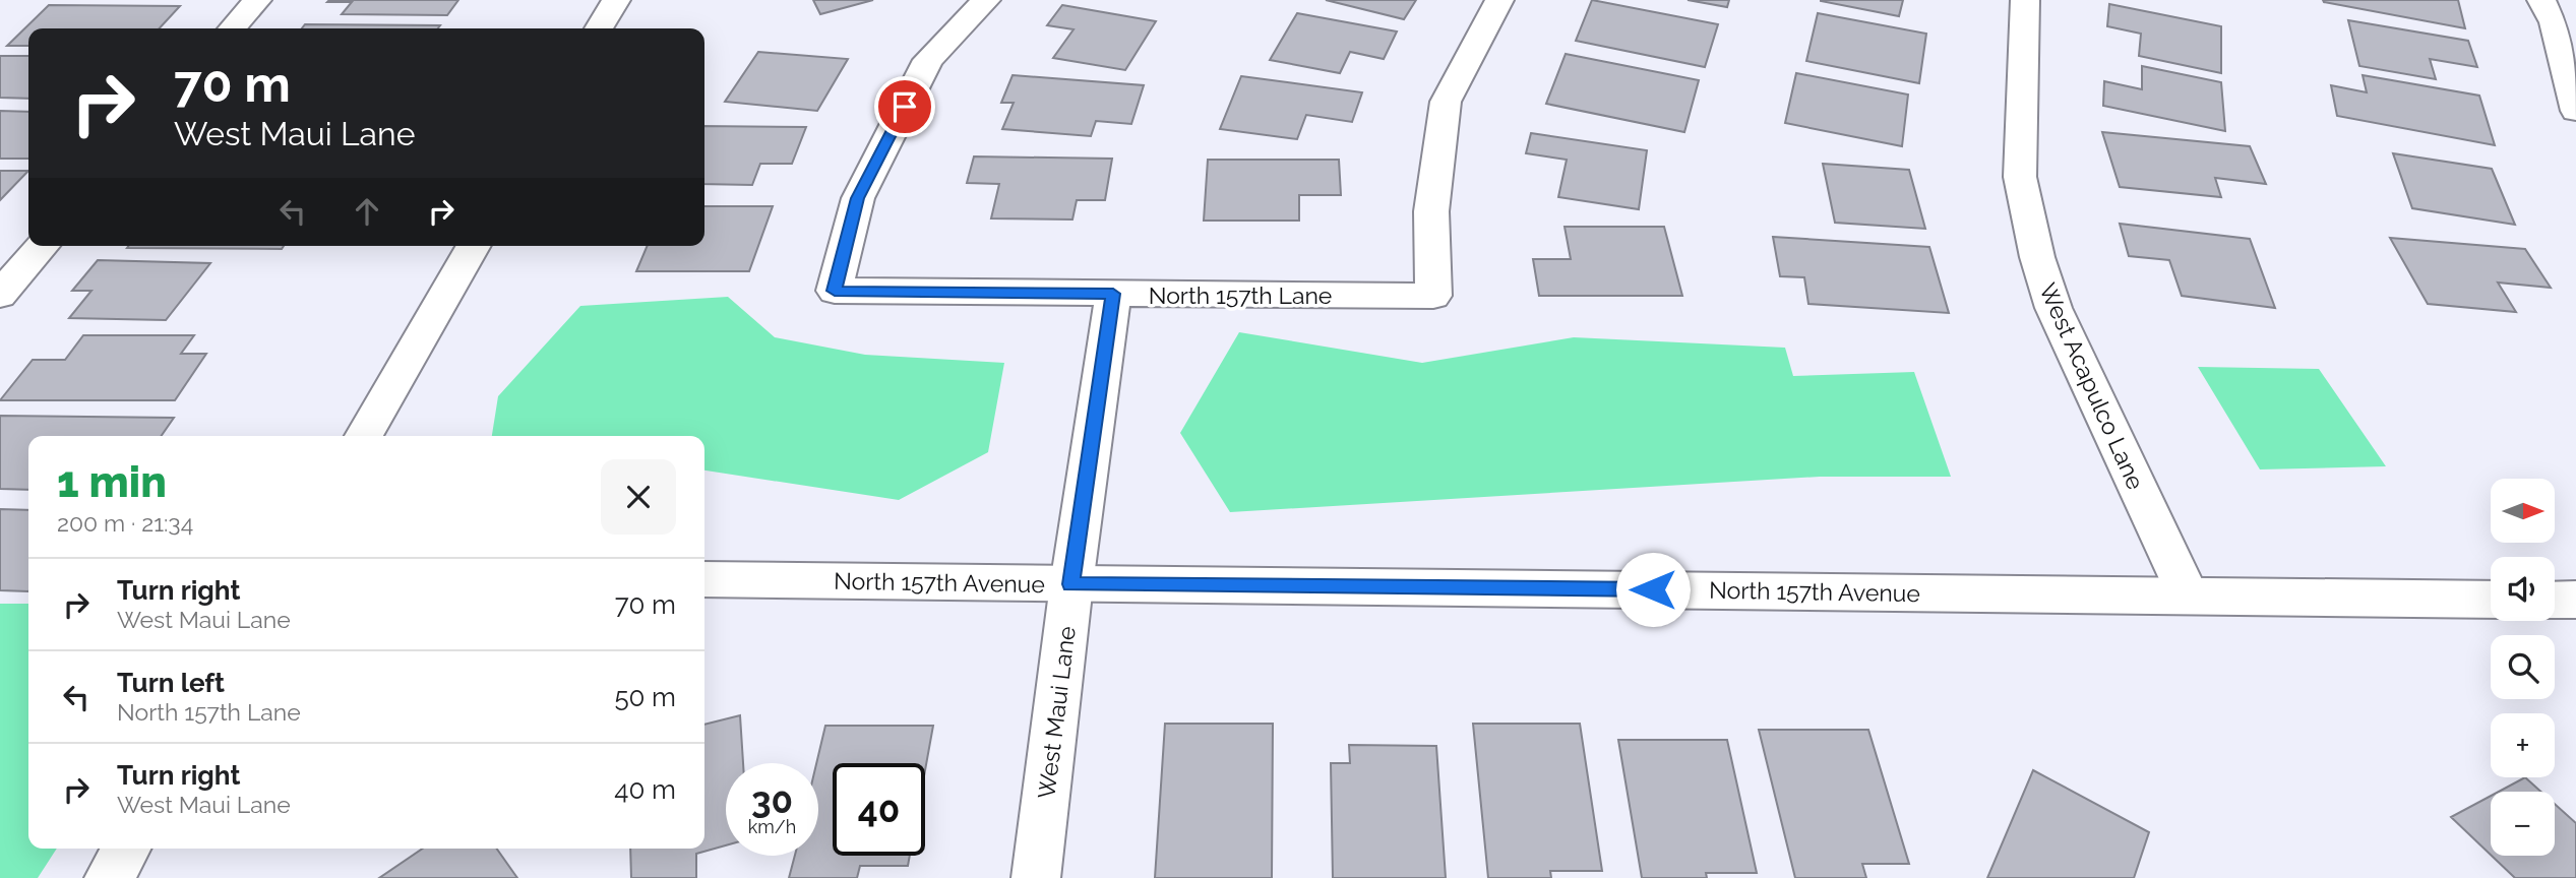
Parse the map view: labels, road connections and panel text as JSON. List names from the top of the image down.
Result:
{
  "streets": {
    "street": [
      "North 157th Lane",
      "West Acapulco Lane",
      "North 157th Avenue",
      "West Maui Lane"
    ]
  },
  "crossings": [
    ["North 157th Lane", "West Maui Lane"],
    ["West Acapulco Lane", "North 157th Avenue"],
    ["North 157th Avenue", "West Maui Lane"]
  ],
  "north": "right",
  "page": {
    "turn": ["70 m", "West Maui Lane"],
    "heading": ["1 min", "200 m · 21:34"],
    "map_buttons": ["+", "−"],
    "list": [
      {
        "name": "Turn right",
        "note": "West Maui Lane",
        "value": "70 m"
      },
      {
        "name": "Turn left",
        "note": "North 157th Lane",
        "value": "50 m"
      },
      {
        "name": "Turn right",
        "note": "West Maui Lane",
        "value": "40 m"
      }
    ],
    "speed": "30 km/h",
    "limit": "40"
  }
}
